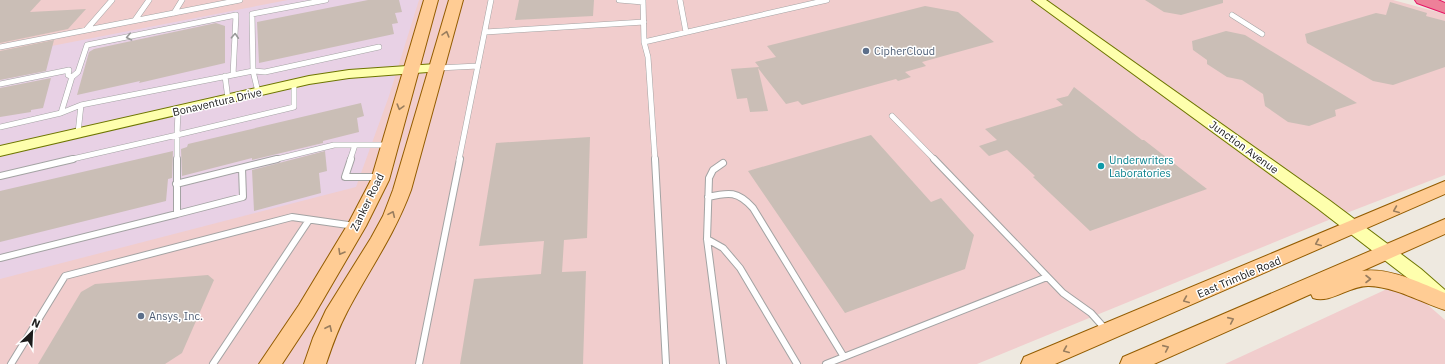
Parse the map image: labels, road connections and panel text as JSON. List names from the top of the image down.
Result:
{
  "streets": {
    "main road": ["Zanker Road", "East Trimble Road"],
    "street": ["Bonaventura Drive", "Junction Avenue"]
  },
  "crossings": [
    ["Bonaventura Drive", "Zanker Road"],
    ["Junction Avenue", "East Trimble Road"]
  ],
  "places": ["CipherCloud", "Underwriters Laboratories", "Ansys, Inc."],
  "north": "top right"
}
